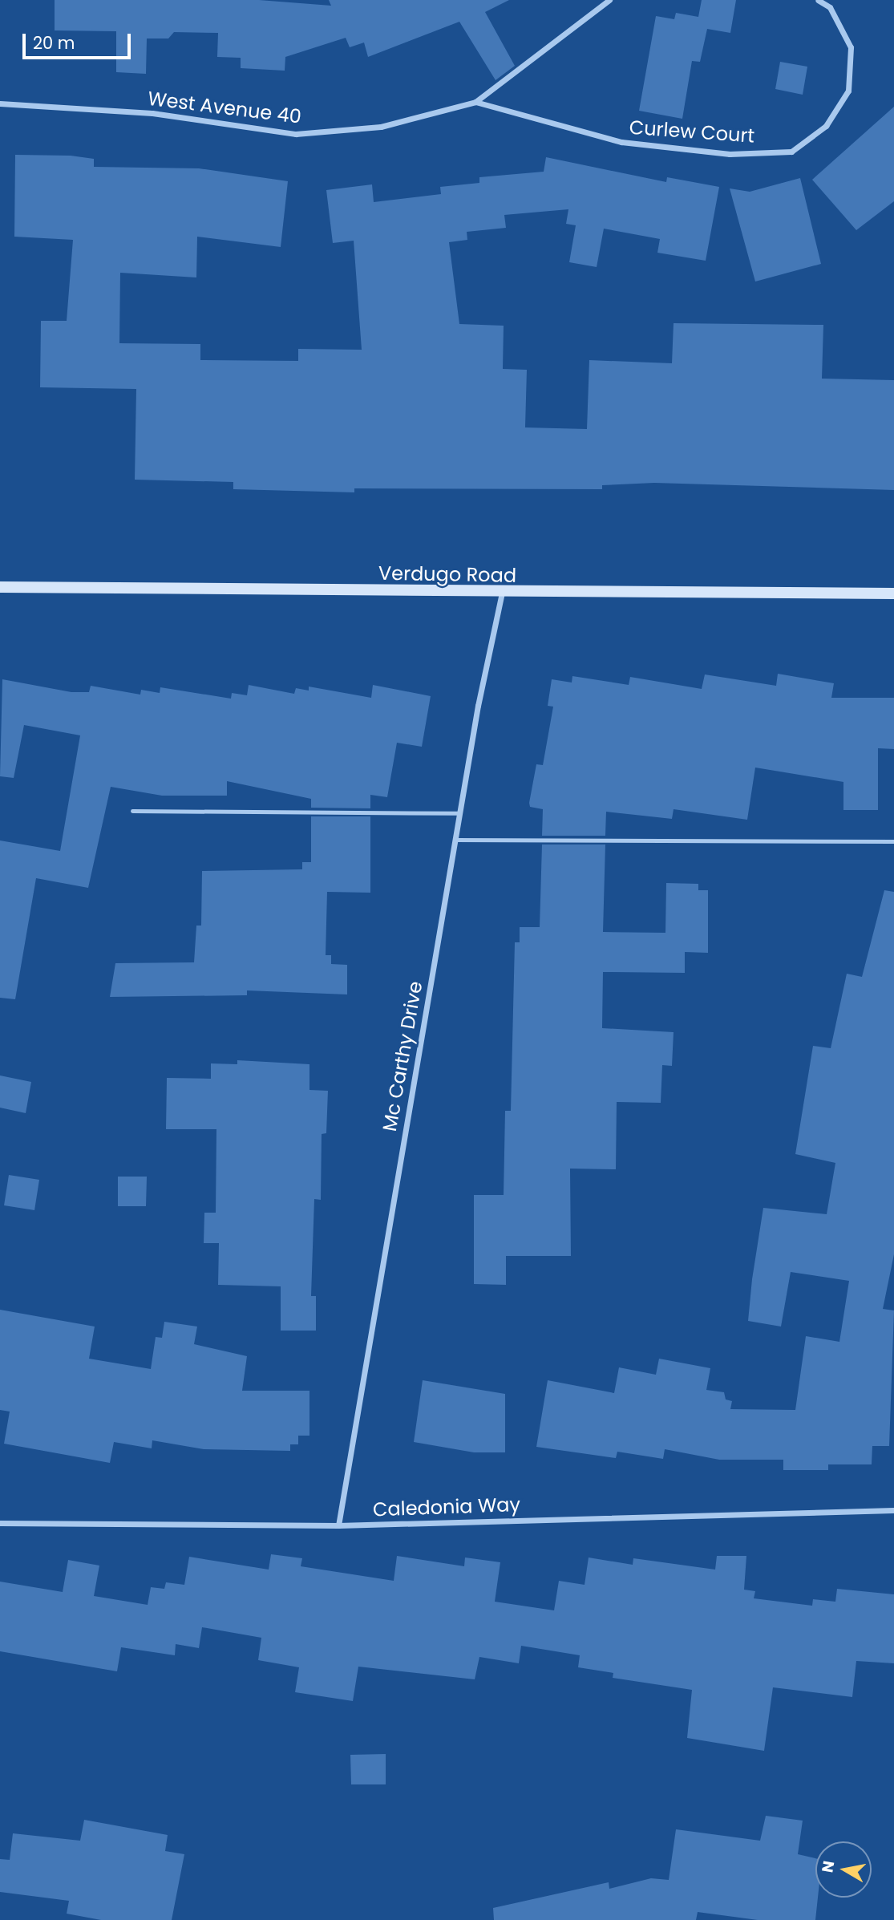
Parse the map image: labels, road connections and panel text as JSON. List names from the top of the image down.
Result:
{
  "streets": {
    "main road": ["Verdugo Road"],
    "street": [
      "West Avenue 40",
      "Curlew Court",
      "Mc Carthy Drive",
      "Caledonia Way"
    ]
  },
  "crossings": [
    ["West Avenue 40", "Curlew Court"],
    ["Verdugo Road", "Mc Carthy Drive"],
    ["Mc Carthy Drive", "Caledonia Way"]
  ],
  "scale_bar": "20 m",
  "north": "left"
}
